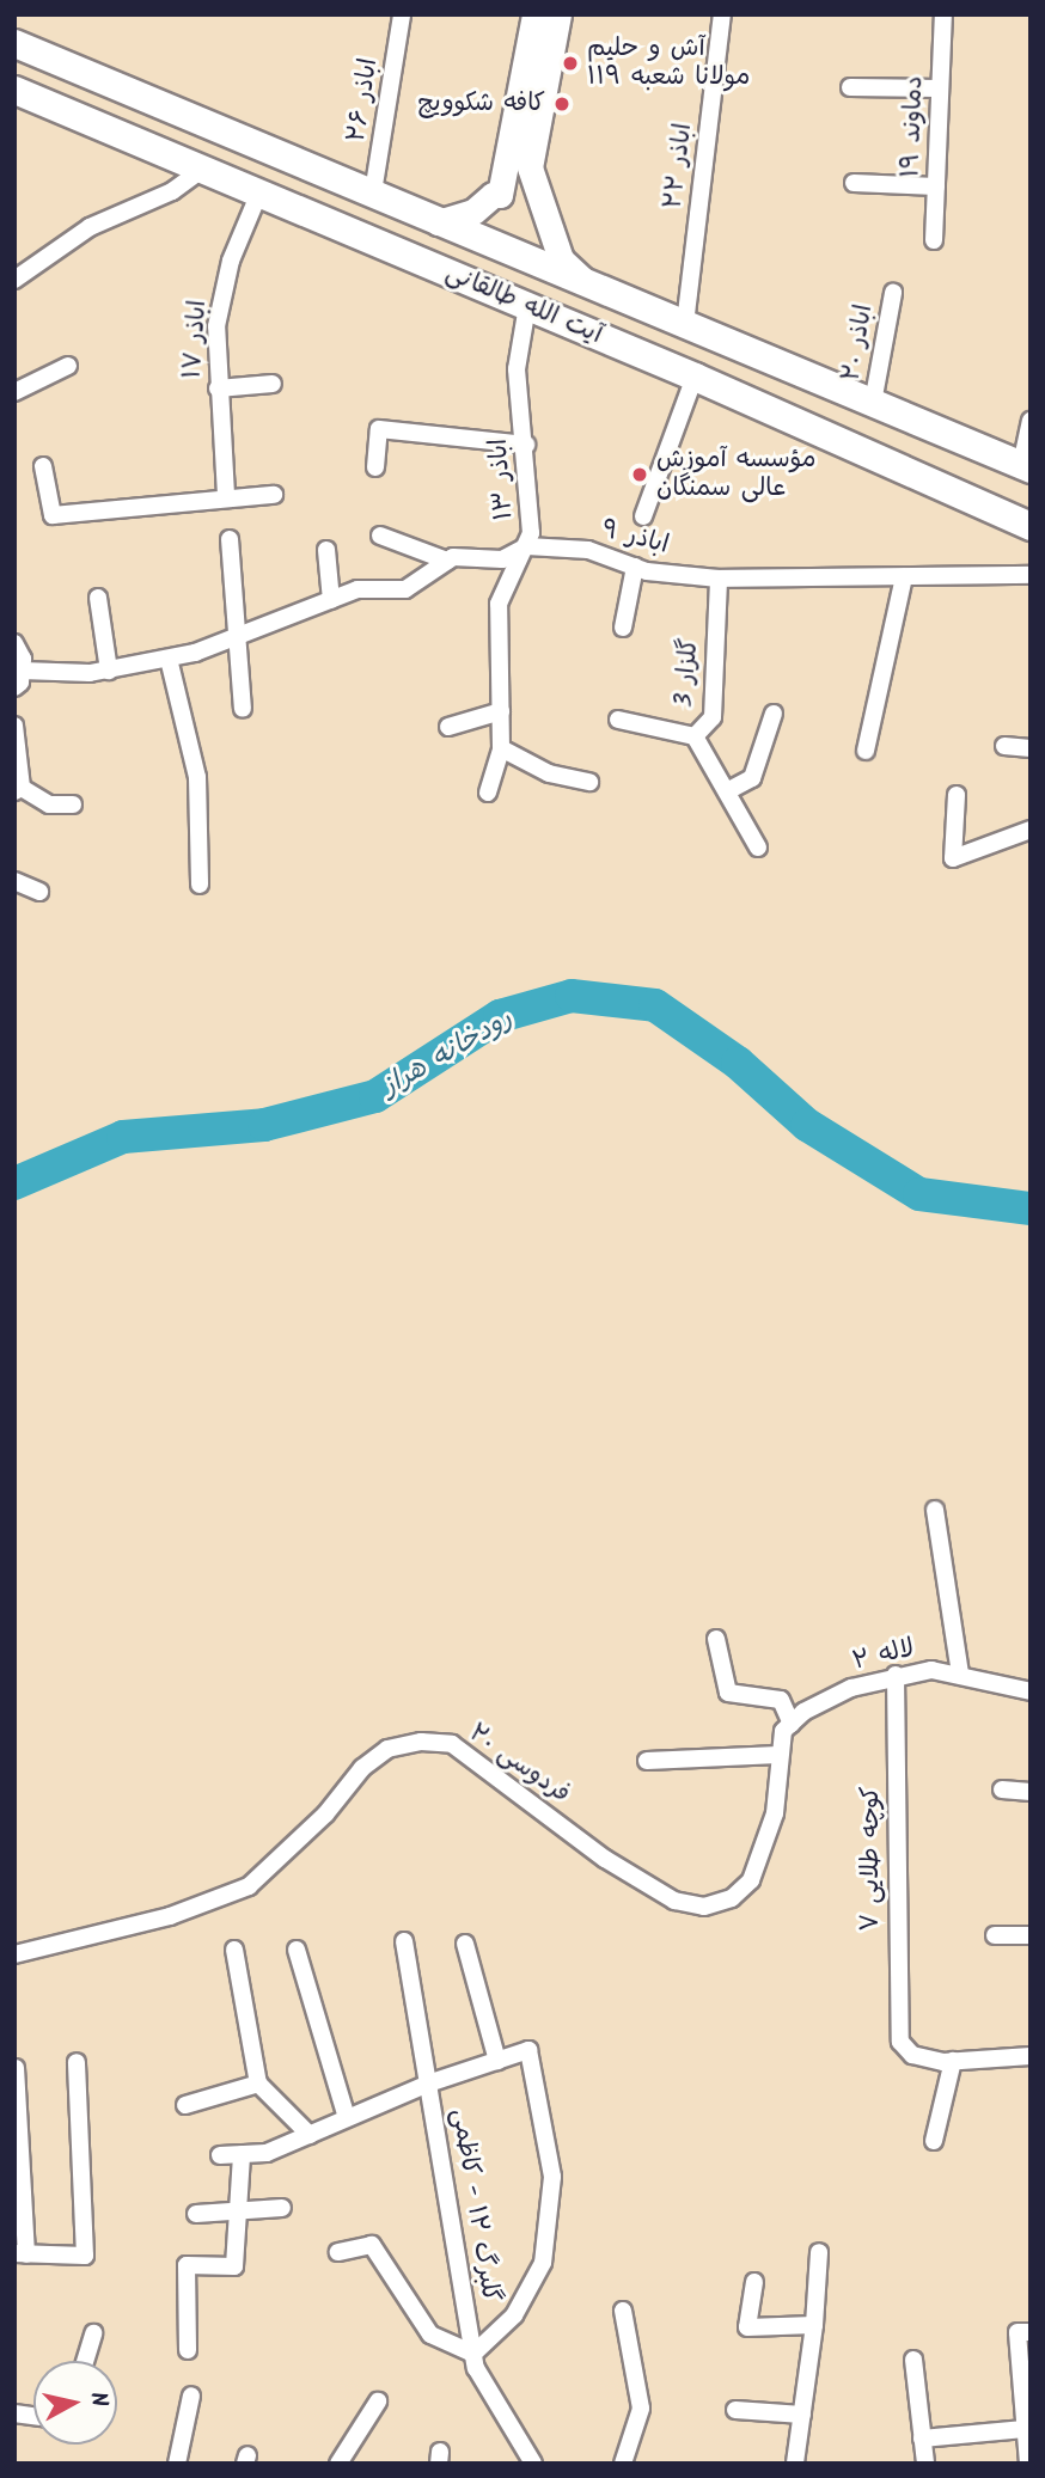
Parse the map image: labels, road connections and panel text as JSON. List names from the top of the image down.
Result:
{
  "streets": {
    "main road": ["آیت الله طالقانی"],
    "street": [
      "اباذر ۲۶",
      "دماوند ۱۹",
      "اباذر ۲۲",
      "اباذر ۱۷",
      "اباذر ۲۰",
      "اباذر ۱۳",
      "اباذر ۹",
      "گلزار 3",
      "لاله ۲",
      "فردوسی ۲۰",
      "کوچه طلایی ۷",
      "گلبرگ ۱۲ - کاظمی"
    ]
  },
  "crossings": [
    ["اباذر ۲۶", "آیت الله طالقانی"],
    ["اباذر ۲۲", "آیت الله طالقانی"],
    ["آیت الله طالقانی", "اباذر ۱۷"],
    ["آیت الله طالقانی", "اباذر ۲۰"],
    ["آیت الله طالقانی", "اباذر ۱۳"],
    ["اباذر ۱۳", "اباذر ۹"],
    ["اباذر ۹", "گلزار 3"],
    ["لاله ۲", "کوچه طلایی ۷"]
  ],
  "water": ["رودخانه هراز"],
  "places": ["آش و حلیم مولانا شعبه ۱۱۹", "کافه شکوویچ", "مؤسسه آموزش عالی سمنگان"],
  "north": "right"
}
